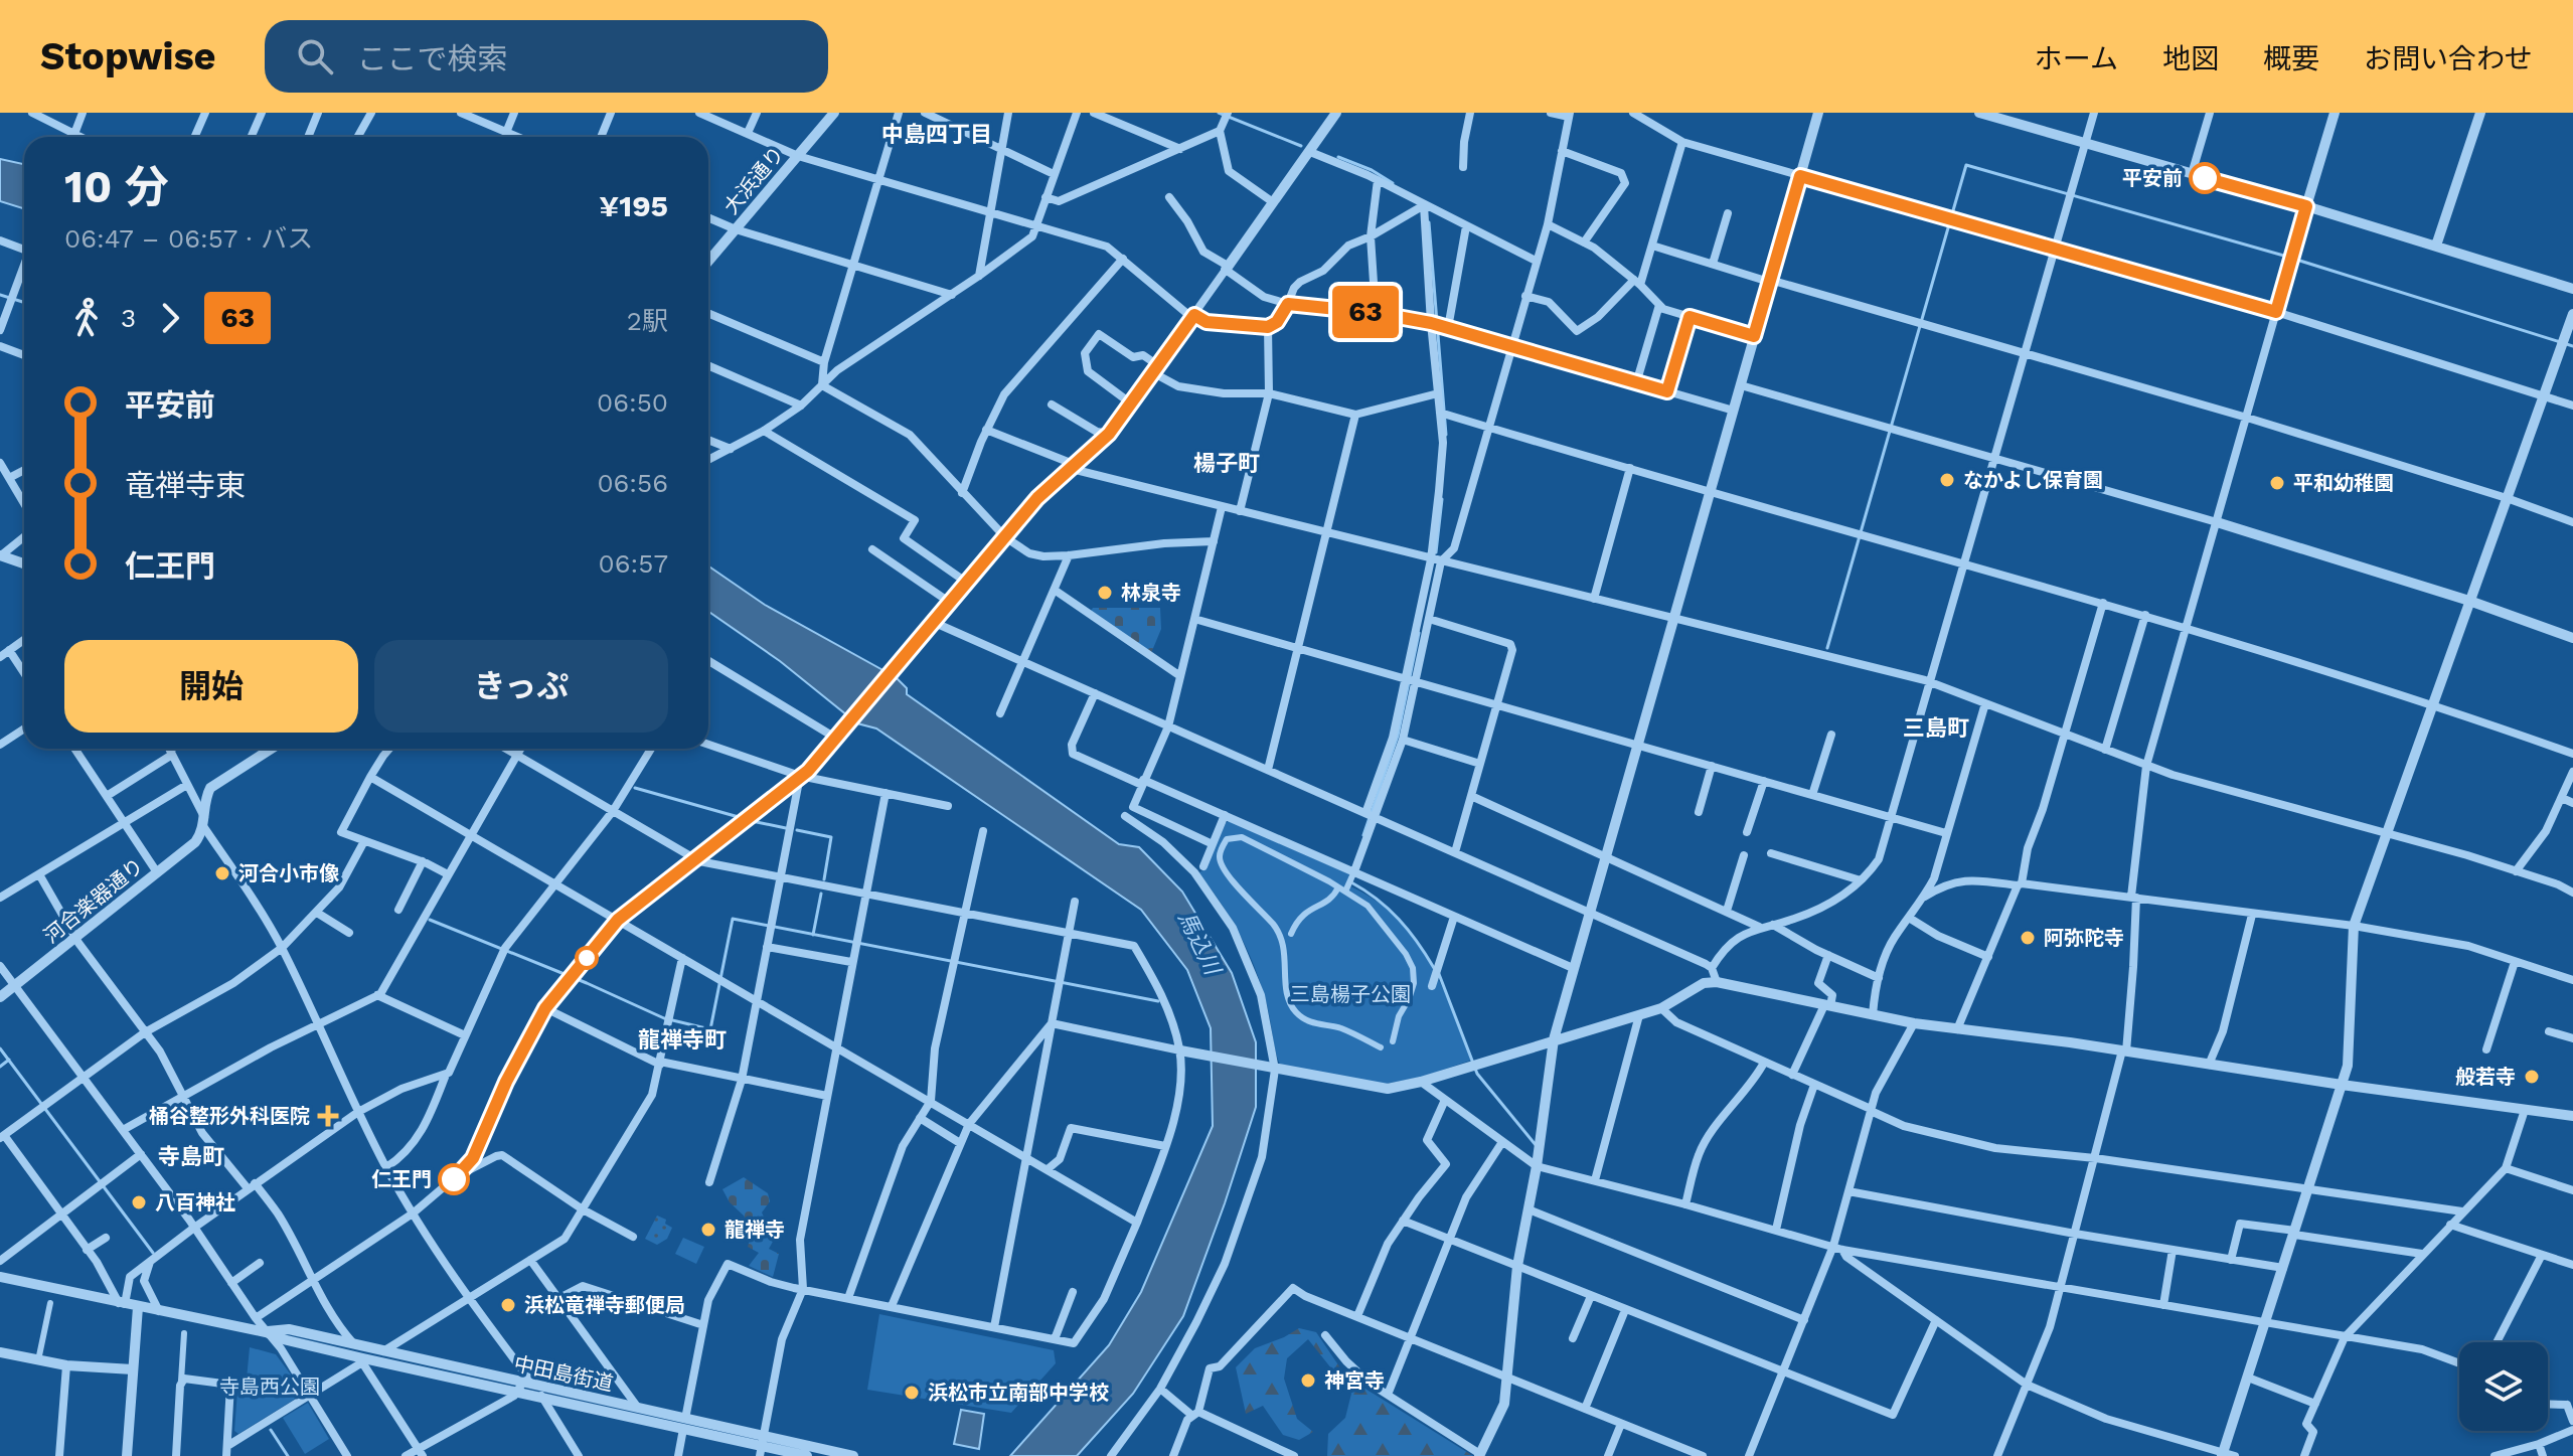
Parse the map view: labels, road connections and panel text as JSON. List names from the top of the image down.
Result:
{
  "streets": {
    "street": ["大浜通り", "河合楽器通り", "中田島街道"]
  },
  "districts": [
    "中島四丁目",
    "楊子町",
    "三島町",
    "龍禅寺町",
    "寺島町"
  ],
  "water": ["馬込川"],
  "parks": ["三島楊子公園", "寺島西公園"],
  "places": {
    "other": [
      "平安前",
      "なかよし保育園",
      "平和幼稚園",
      "林泉寺",
      "河合小市像",
      "阿弥陀寺",
      "般若寺",
      "仁王門",
      "八百神社",
      "龍禅寺",
      "浜松竜禅寺郵便局",
      "神宮寺",
      "浜松市立南部中学校"
    ],
    "health": ["桶谷整形外科医院"]
  },
  "lines": ["bus line 63"],
  "page": {
    "header": "Stopwise",
    "search": "ここで検索",
    "nav": [
      "ホーム",
      "地図",
      "概要",
      "お問い合わせ"
    ],
    "on_map": "63",
    "heading": ["10 分", "06:47 – 06:57 · バス", "¥195"],
    "legs": ["3", "63", "2駅"],
    "list": [
      {
        "name": "平安前",
        "value": "06:50"
      },
      {
        "name": "竜禅寺東",
        "value": "06:56"
      },
      {
        "name": "仁王門",
        "value": "06:57"
      }
    ],
    "buttons": ["開始", "きっぷ"]
  }
}
